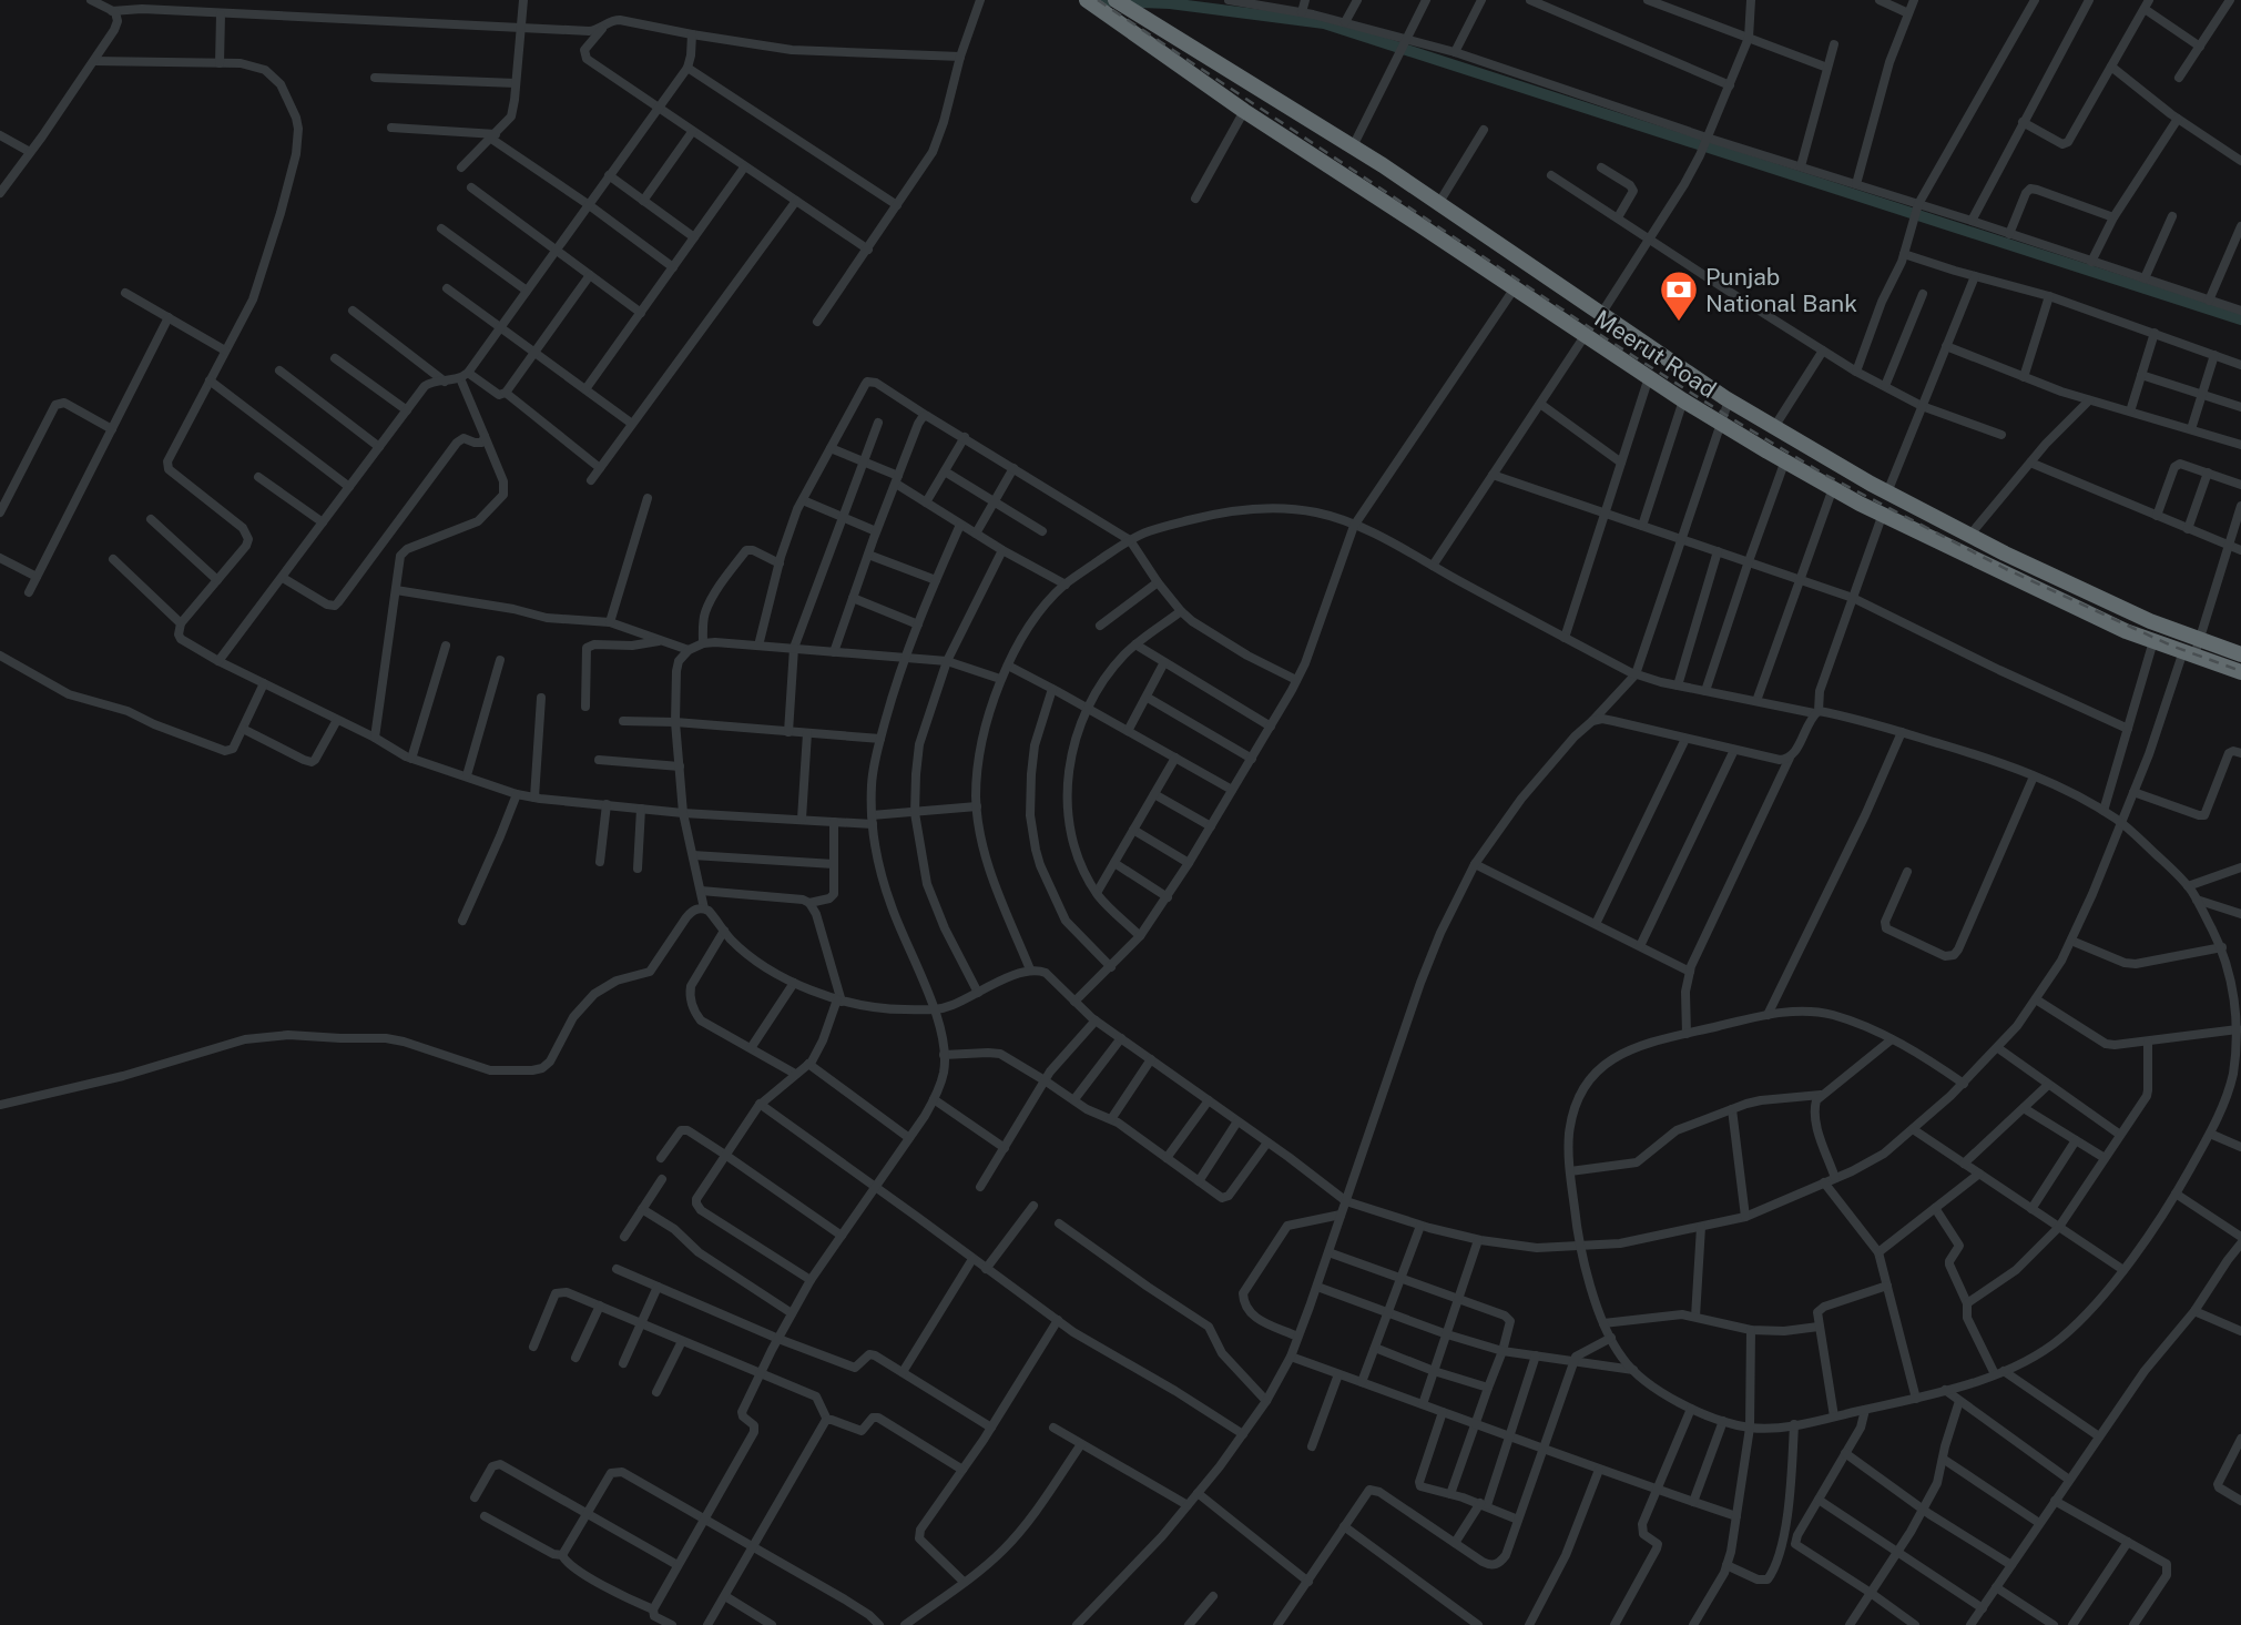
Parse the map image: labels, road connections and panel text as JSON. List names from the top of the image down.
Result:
{
  "streets": {
    "highway": ["Meerut Road"]
  },
  "places": {
    "bank": ["Punjab National Bank"]
  }
}
